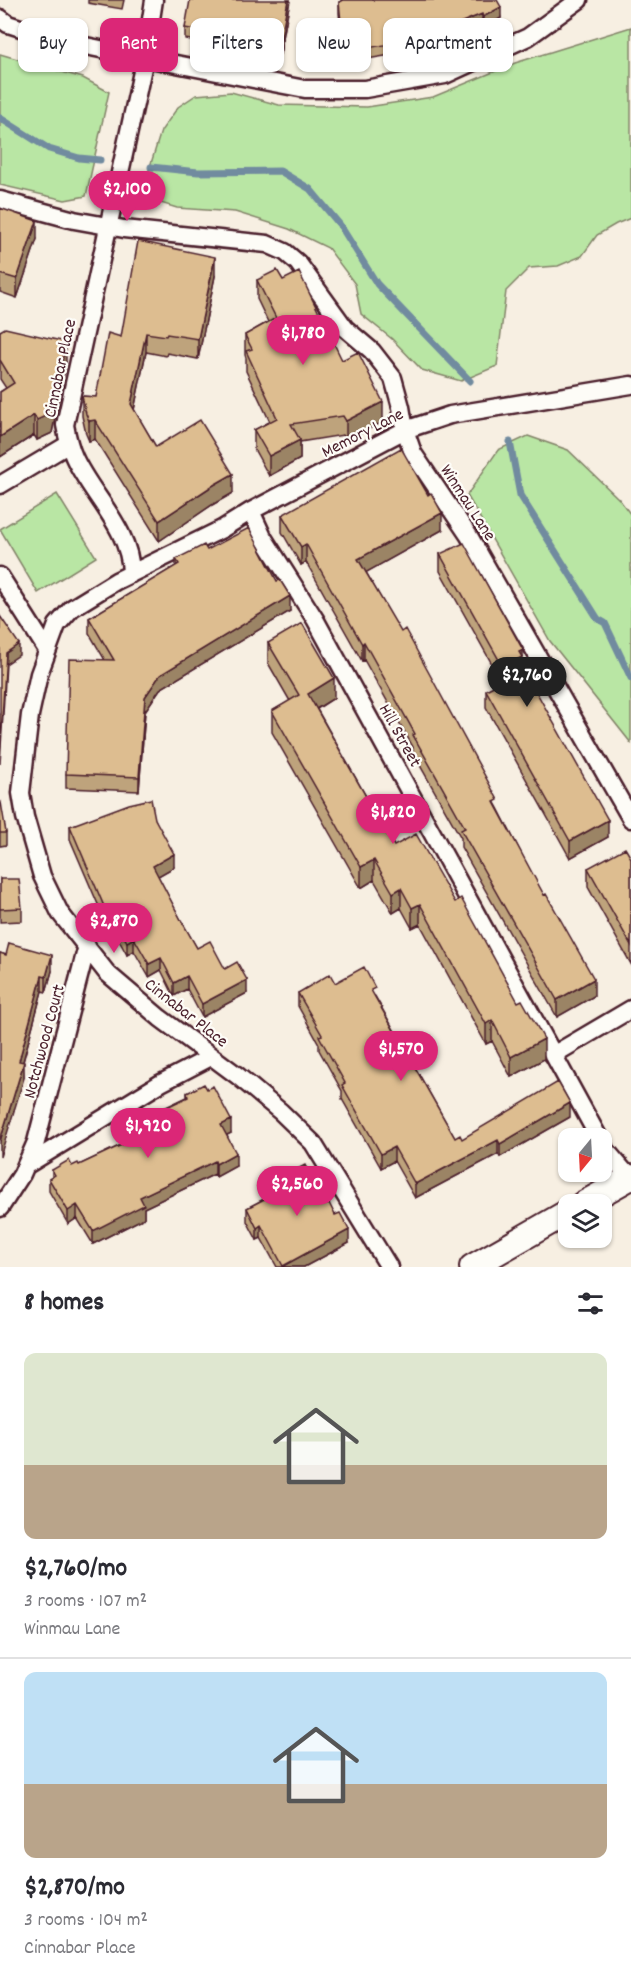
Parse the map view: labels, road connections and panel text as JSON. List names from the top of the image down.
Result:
{
  "streets": {
    "street": [
      "Cinnabar Place",
      "Memory Lane",
      "Winmau Lane",
      "Hill Street",
      "Notchwood Court"
    ]
  },
  "crossings": [
    ["Cinnabar Place", "Memory Lane"],
    ["Cinnabar Place", "Winmau Lane"],
    ["Cinnabar Place", "Notchwood Court"],
    ["Memory Lane", "Winmau Lane"],
    ["Memory Lane", "Hill Street"]
  ],
  "north": "bottom",
  "page": {
    "chip": [
      "Buy",
      "Rent",
      "Filters",
      "New",
      "Apartment"
    ],
    "price": [
      "$2,100",
      "$1,780",
      "$2,760",
      "$1,820",
      "$2,870",
      "$1,570",
      "$1,920",
      "$2,560"
    ],
    "heading": "8 homes",
    "list": [
      {
        "name": "$2,760/mo",
        "note": "3 rooms · 107 m² · Winmau Lane"
      },
      {
        "name": "$2,870/mo",
        "note": "3 rooms · 104 m² · Cinnabar Place"
      }
    ]
  }
}
